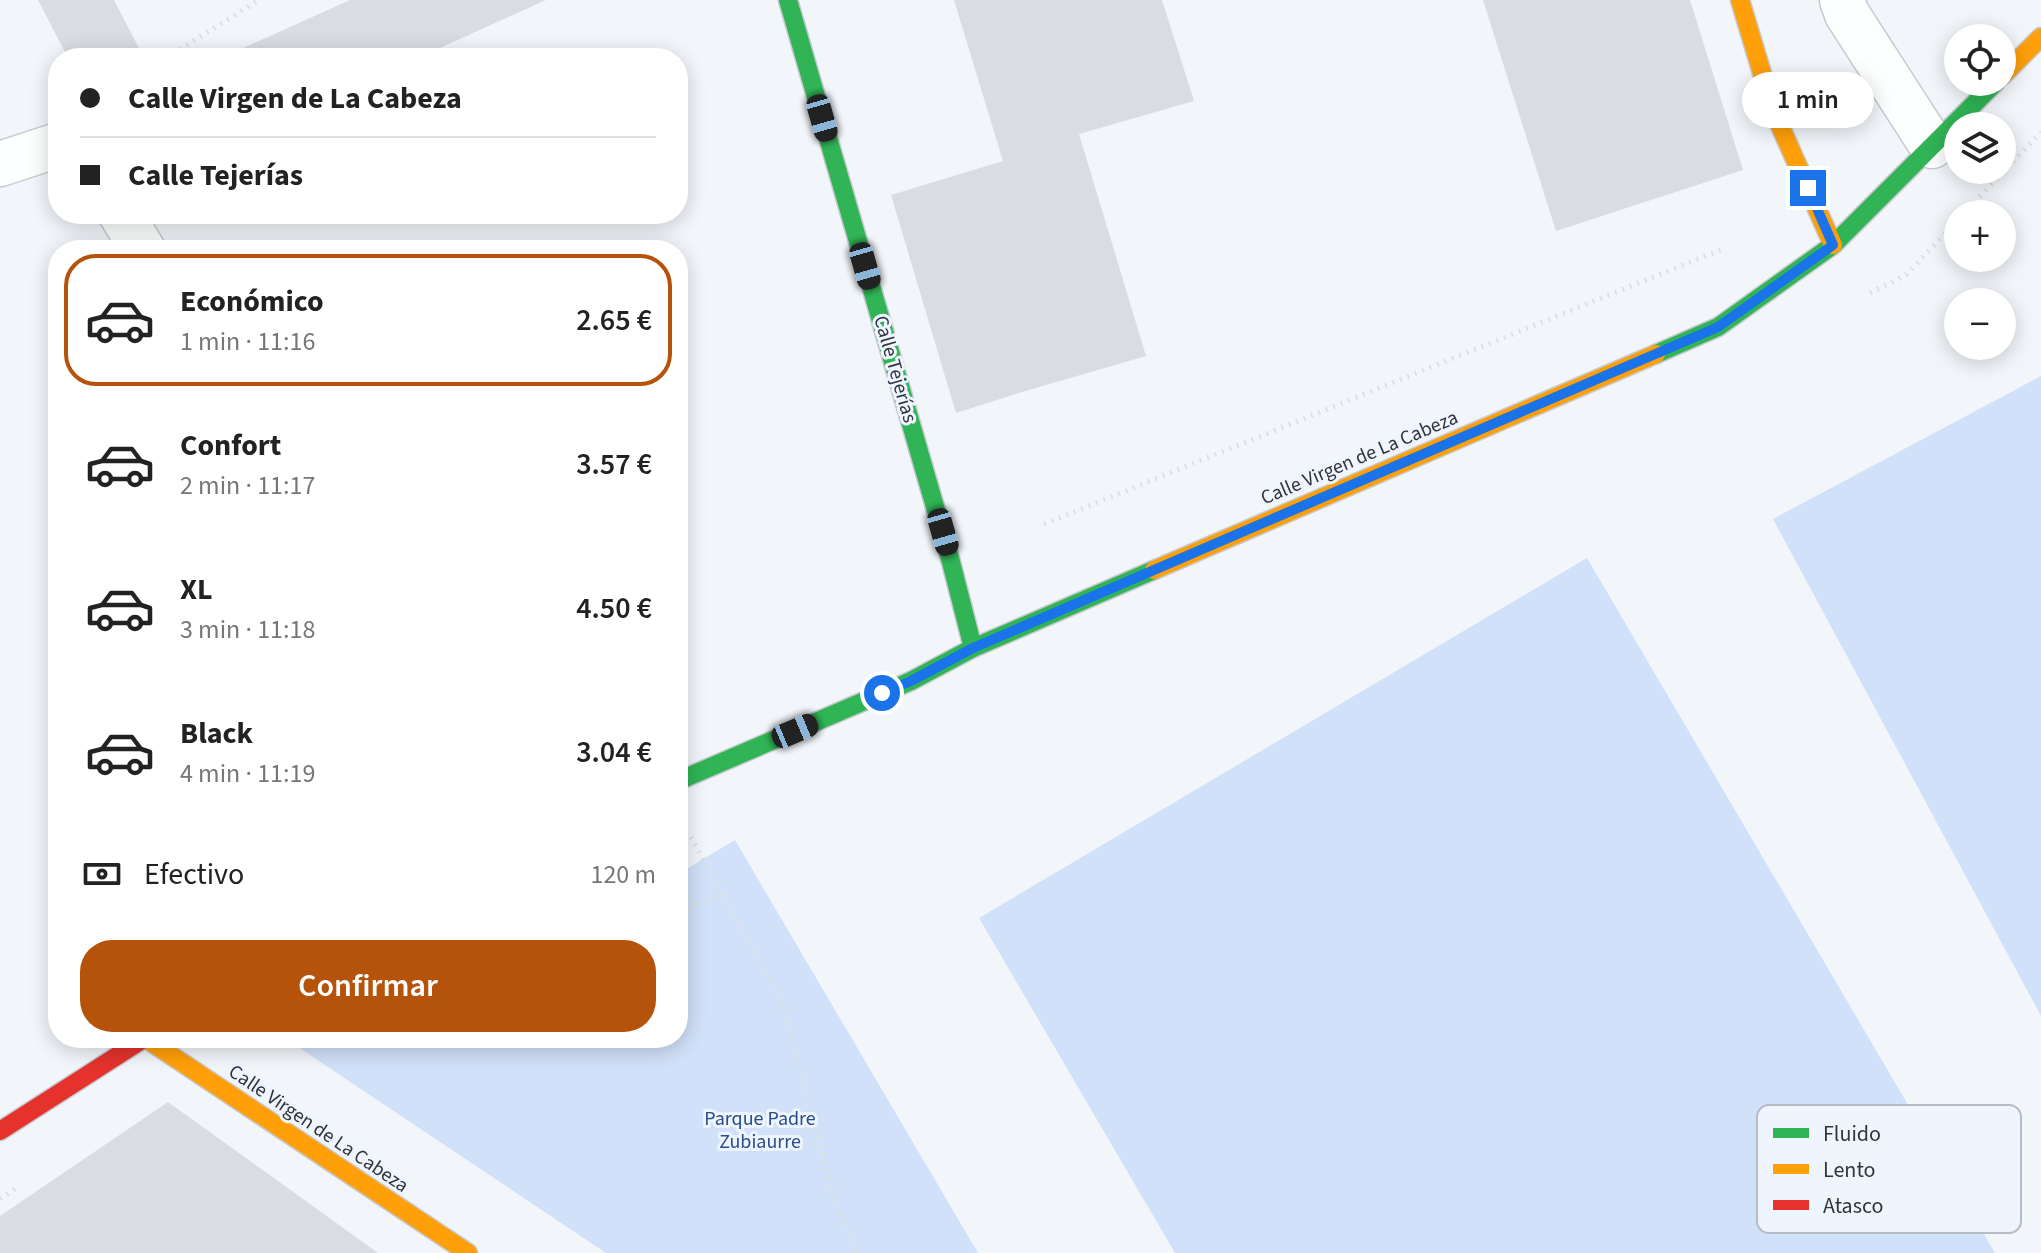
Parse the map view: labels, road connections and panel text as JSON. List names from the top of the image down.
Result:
{
  "streets": {
    "street": ["Calle Tejerías", "Calle Virgen de La Cabeza"]
  },
  "crossings": [
    ["Calle Tejerías", "Calle Virgen de La Cabeza"]
  ],
  "parks": ["Parque Padre Zubiaurre"],
  "legend": ["Fluido", "Lento", "Atasco"],
  "page": {
    "map_buttons": ["+", "−"],
    "banner": ["Calle Virgen de La Cabeza", "Calle Tejerías"],
    "bubble": "1 min",
    "list": [
      {
        "name": "Económico",
        "note": "1 min · 11:16",
        "value": "2.65 €"
      },
      {
        "name": "Confort",
        "note": "2 min · 11:17",
        "value": "3.57 €"
      },
      {
        "name": "XL",
        "note": "3 min · 11:18",
        "value": "4.50 €"
      },
      {
        "name": "Black",
        "note": "4 min · 11:19",
        "value": "3.04 €"
      }
    ],
    "pay": ["Efectivo", "120 m"],
    "buttons": "Confirmar"
  }
}
